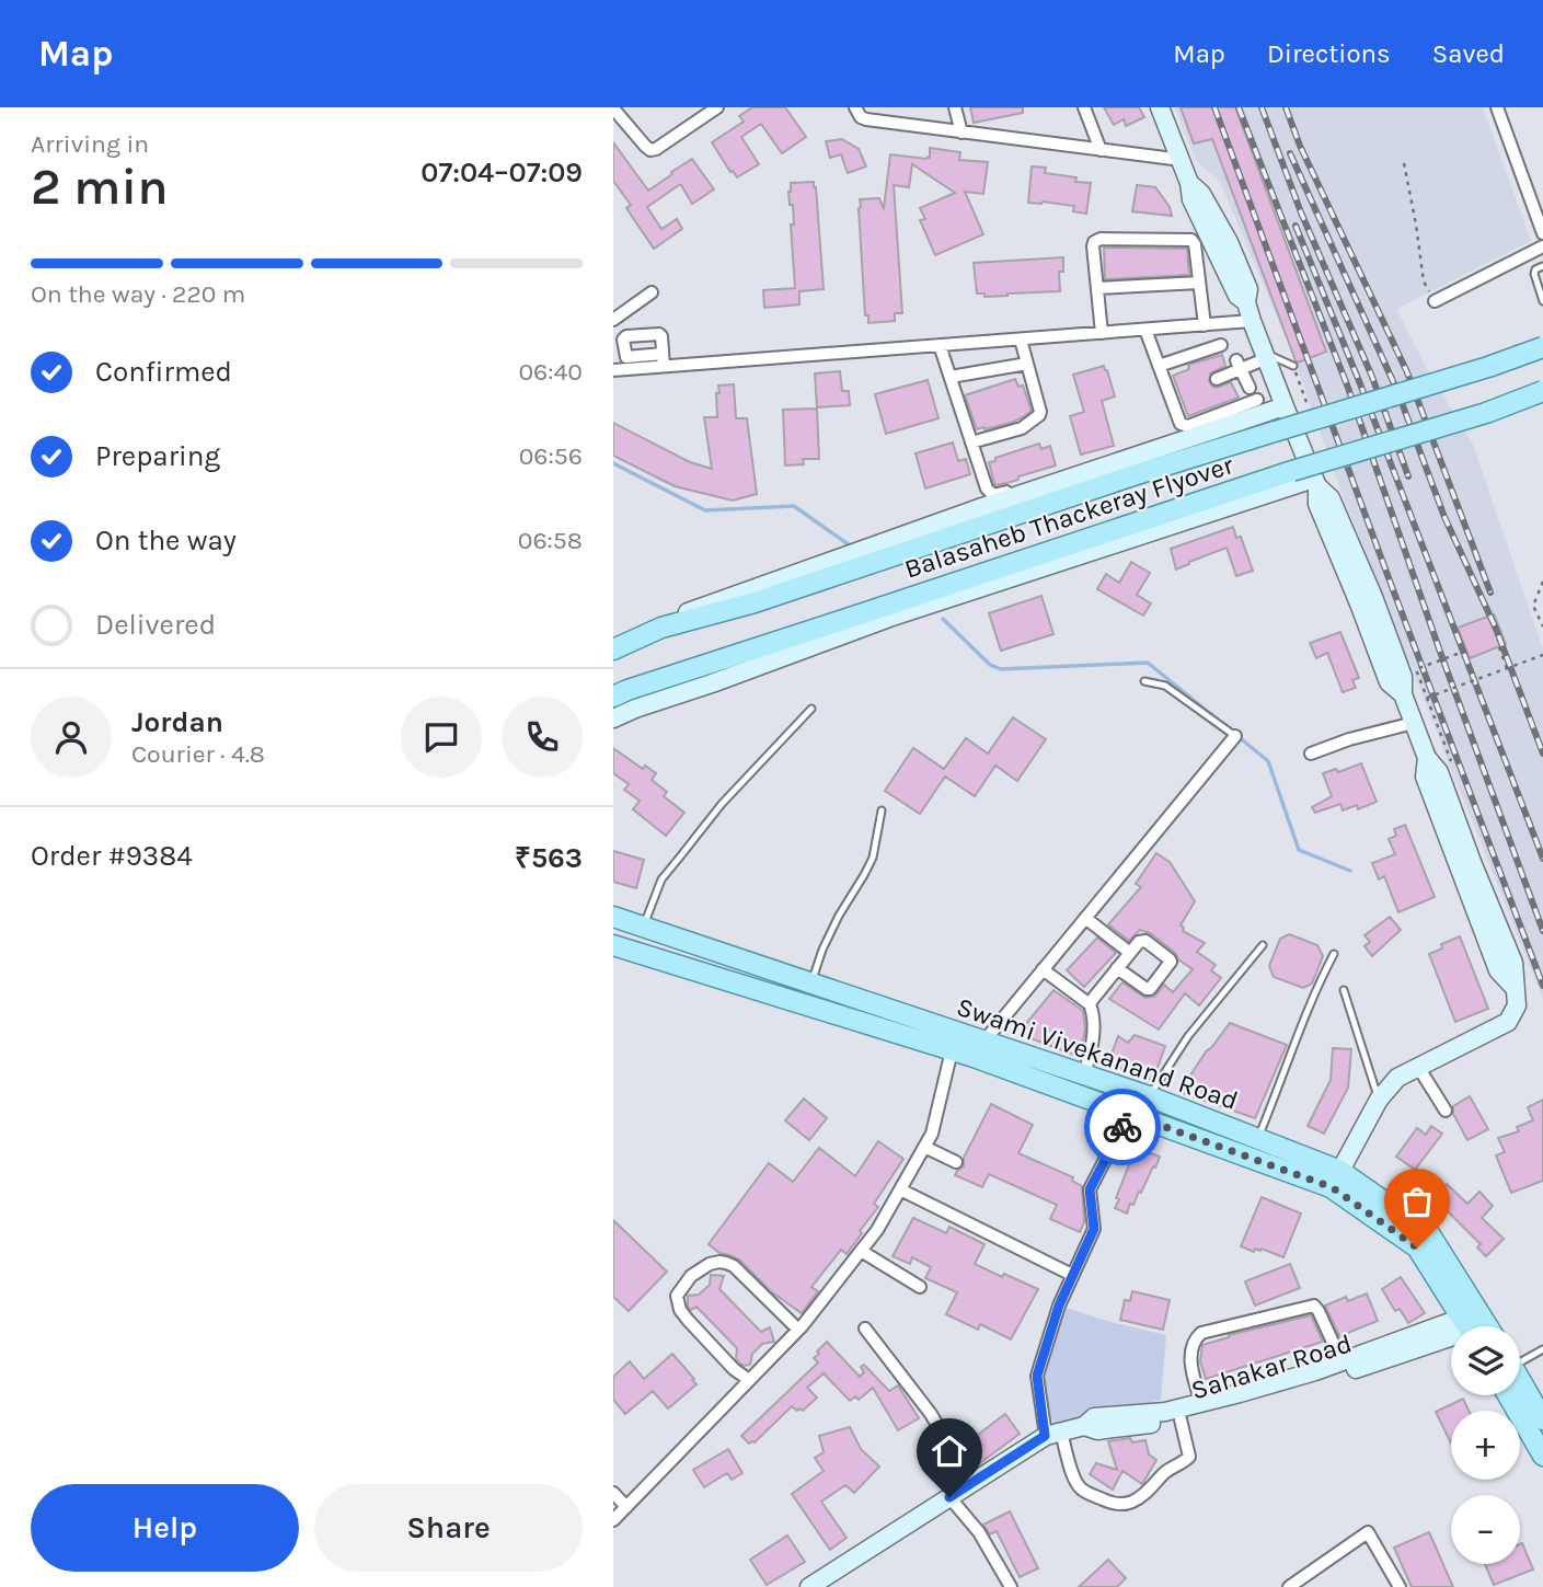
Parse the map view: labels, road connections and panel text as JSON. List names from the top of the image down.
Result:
{
  "streets": {
    "main road": ["Balasaheb Thackeray Flyover", "Swami Vivekanand Road"],
    "street": ["Sahakar Road"]
  },
  "page": {
    "header": "Map",
    "nav": ["Map", "Directions", "Saved"],
    "heading": ["2 min", "Arriving in", "07:04–07:09"],
    "panel": [
      "Jordan",
      "Courier · 4.8",
      "Order #9384",
      "₹563"
    ],
    "bar": "On the way · 220 m",
    "list": [
      ["Confirmed", "06:40"],
      ["Preparing", "06:56"],
      ["On the way", "06:58"],
      "Delivered"
    ],
    "map_buttons": ["+", "−"],
    "buttons": ["Help", "Share"]
  }
}
